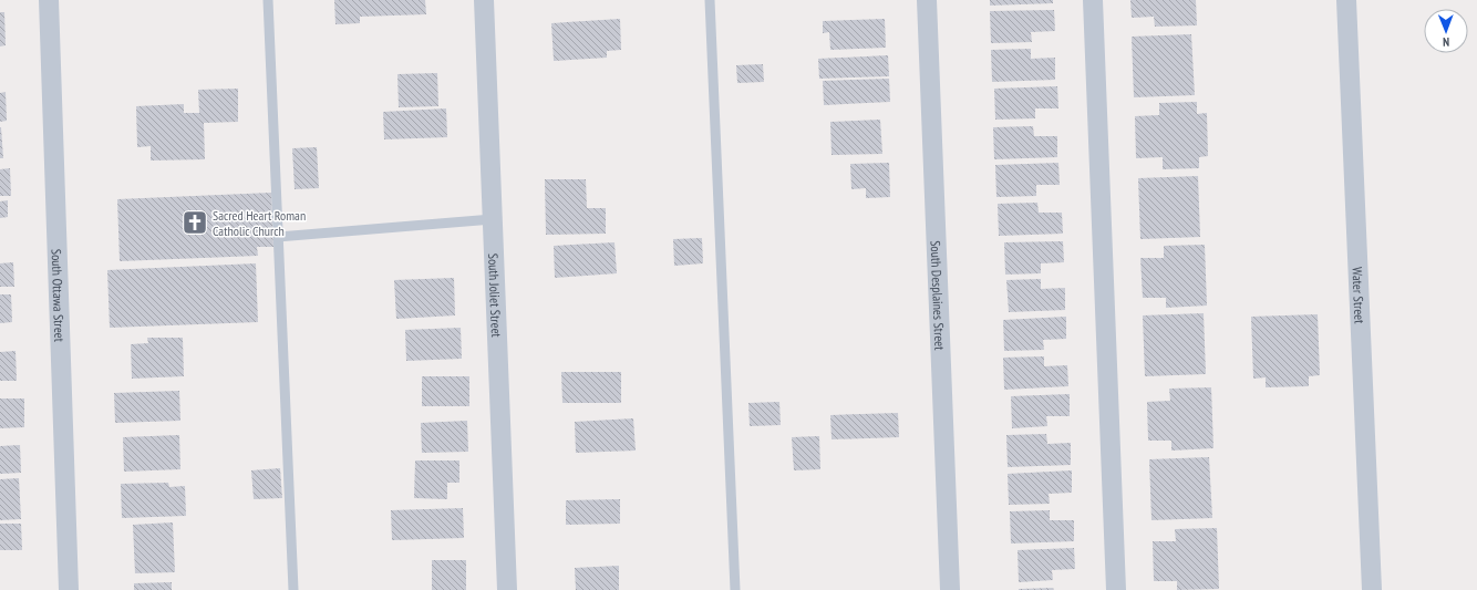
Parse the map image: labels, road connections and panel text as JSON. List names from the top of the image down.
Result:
{
  "streets": {
    "street": [
      "South Ottawa Street",
      "South Joliet Street",
      "South Desplaines Street",
      "Water Street"
    ]
  },
  "places": {
    "church": ["Sacred Heart Roman Catholic Church"]
  },
  "north": "bottom"
}
